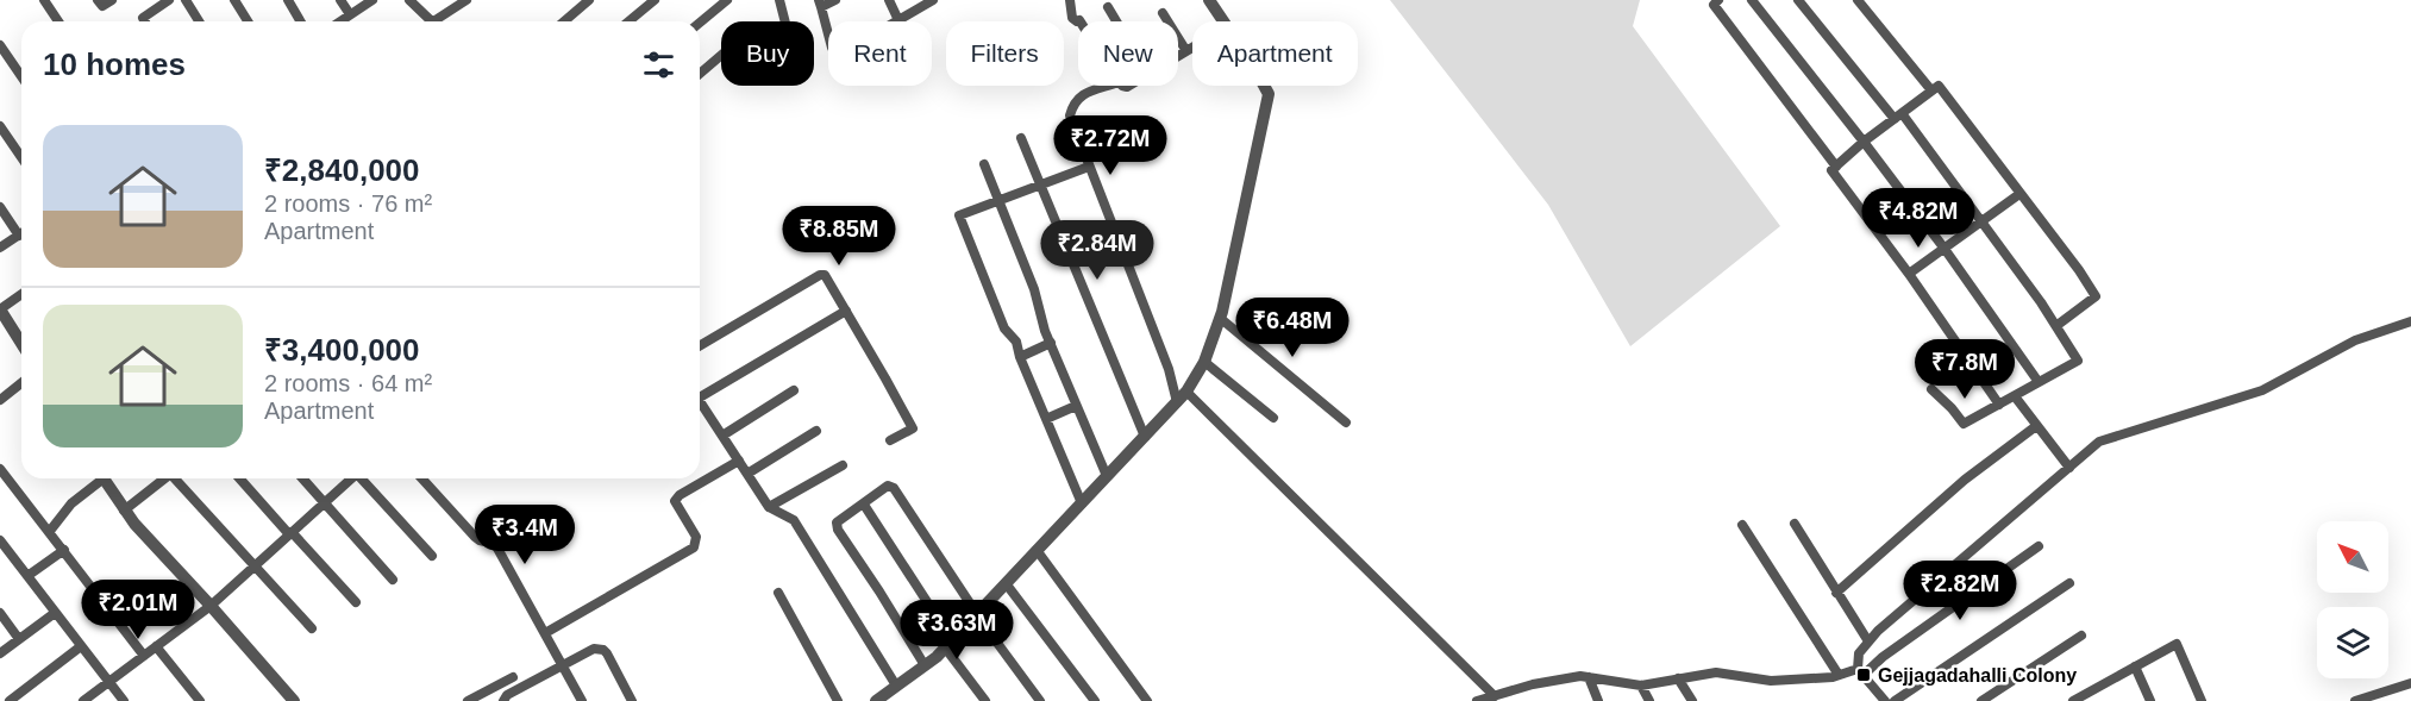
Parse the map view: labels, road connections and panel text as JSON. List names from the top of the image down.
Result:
{
  "places": {
    "transit": ["Gejjagadahalli Colony"]
  },
  "north": "top left",
  "page": {
    "chip": [
      "Buy",
      "Rent",
      "Filters",
      "New",
      "Apartment"
    ],
    "heading": "10 homes",
    "list": [
      {
        "name": "₹2,840,000",
        "note": "2 rooms · 76 m² · Apartment"
      },
      {
        "name": "₹3,400,000",
        "note": "2 rooms · 64 m² · Apartment"
      }
    ],
    "price": [
      "₹2.72M",
      "₹4.82M",
      "₹8.85M",
      "₹2.84M",
      "₹6.48M",
      "₹7.8M",
      "₹3.4M",
      "₹2.82M",
      "₹2.01M",
      "₹3.63M"
    ]
  }
}
